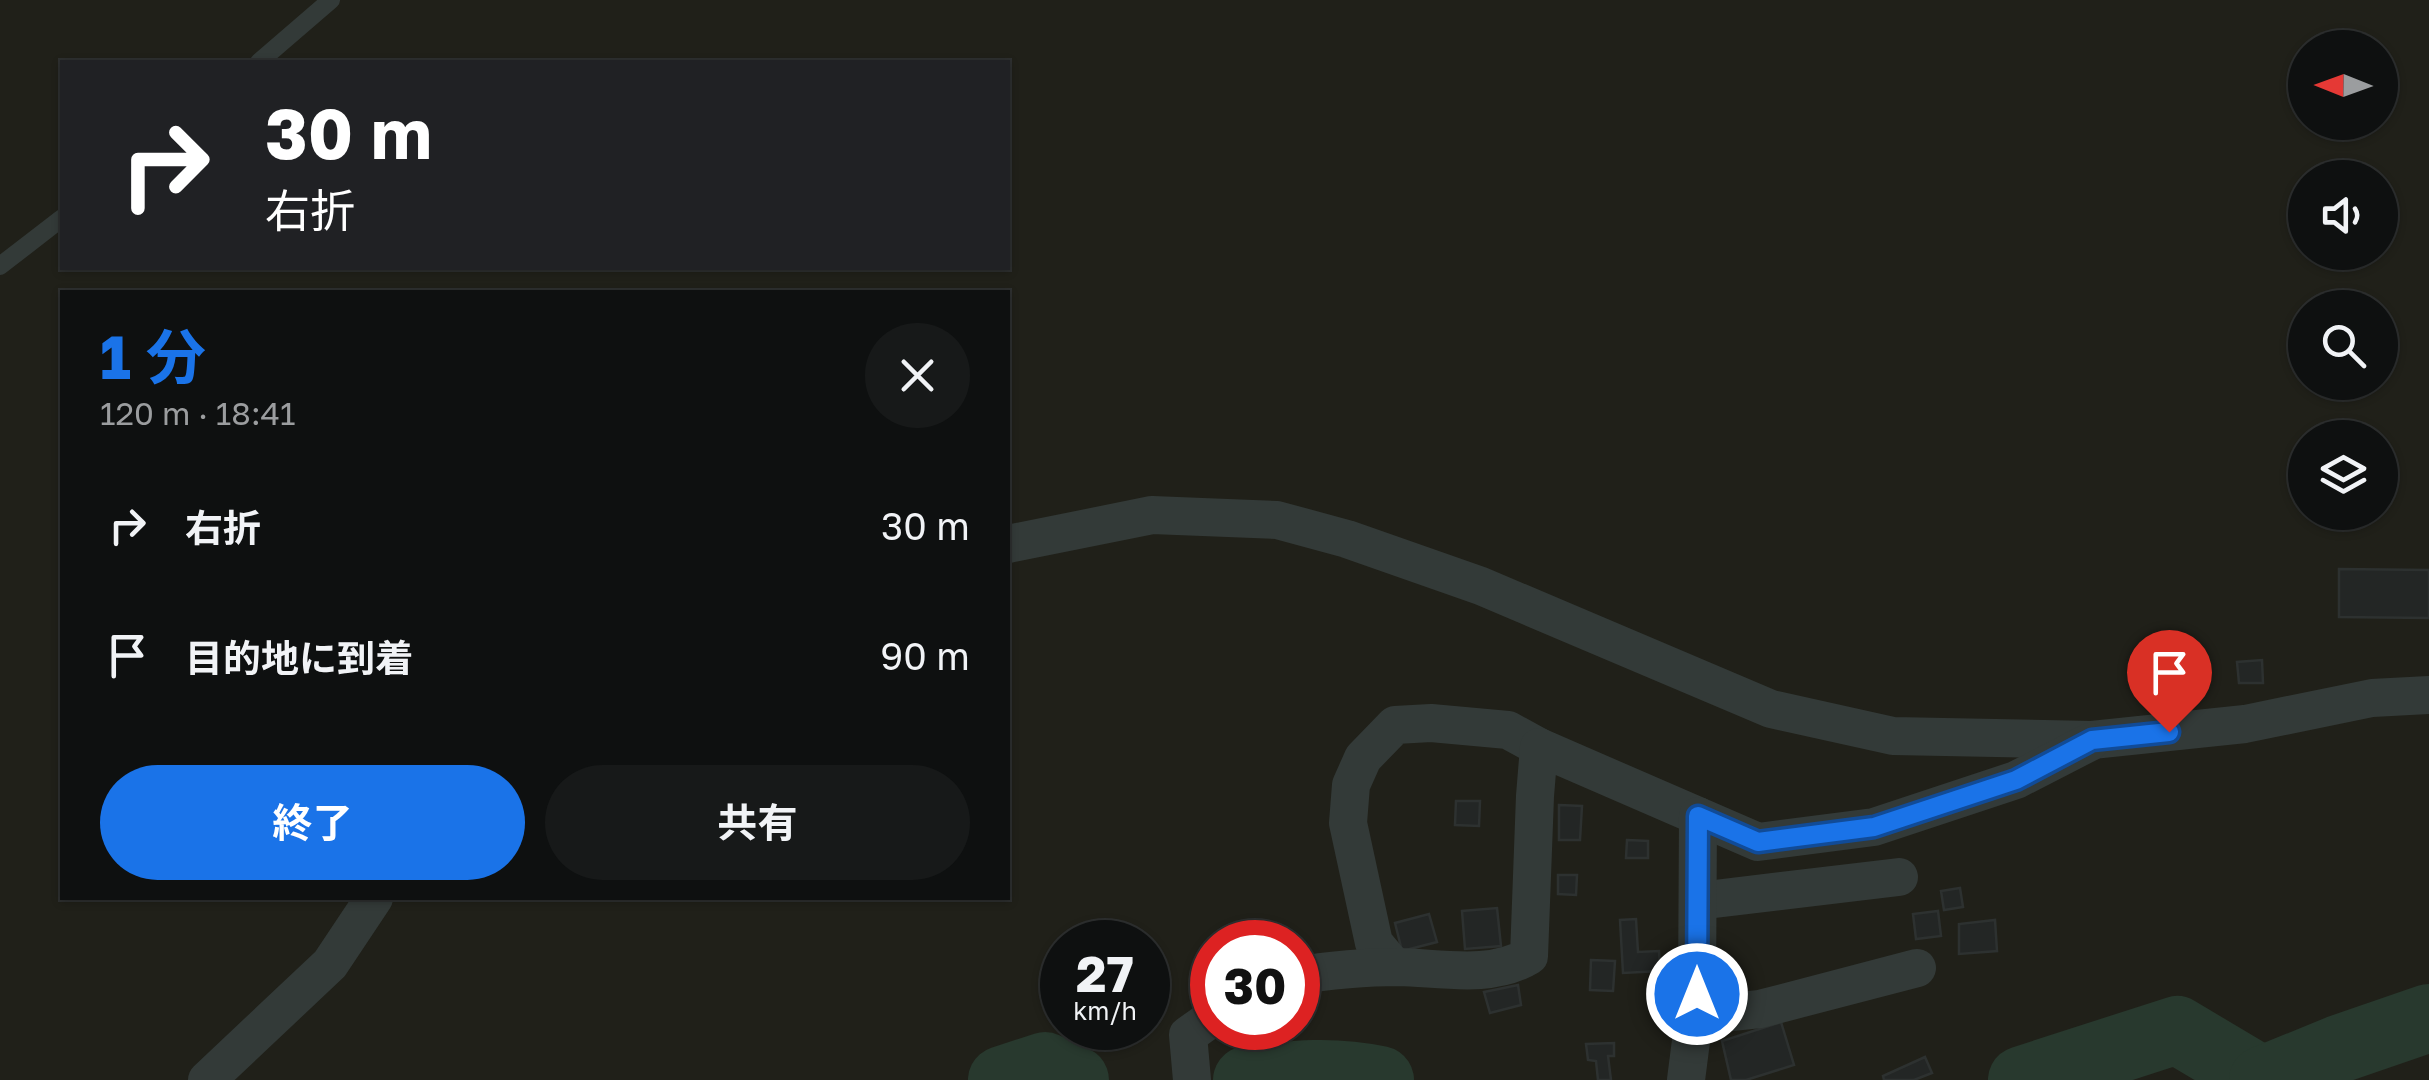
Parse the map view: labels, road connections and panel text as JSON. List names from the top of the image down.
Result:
{
  "north": "left",
  "page": {
    "turn": ["30 m", "右折"],
    "heading": ["1 分", "120 m · 18:41"],
    "list": [
      {
        "name": "右折",
        "value": "30 m"
      },
      {
        "name": "目的地に到着",
        "value": "90 m"
      }
    ],
    "buttons": ["終了", "共有"],
    "speed": "27 km/h",
    "limit": "30"
  }
}
